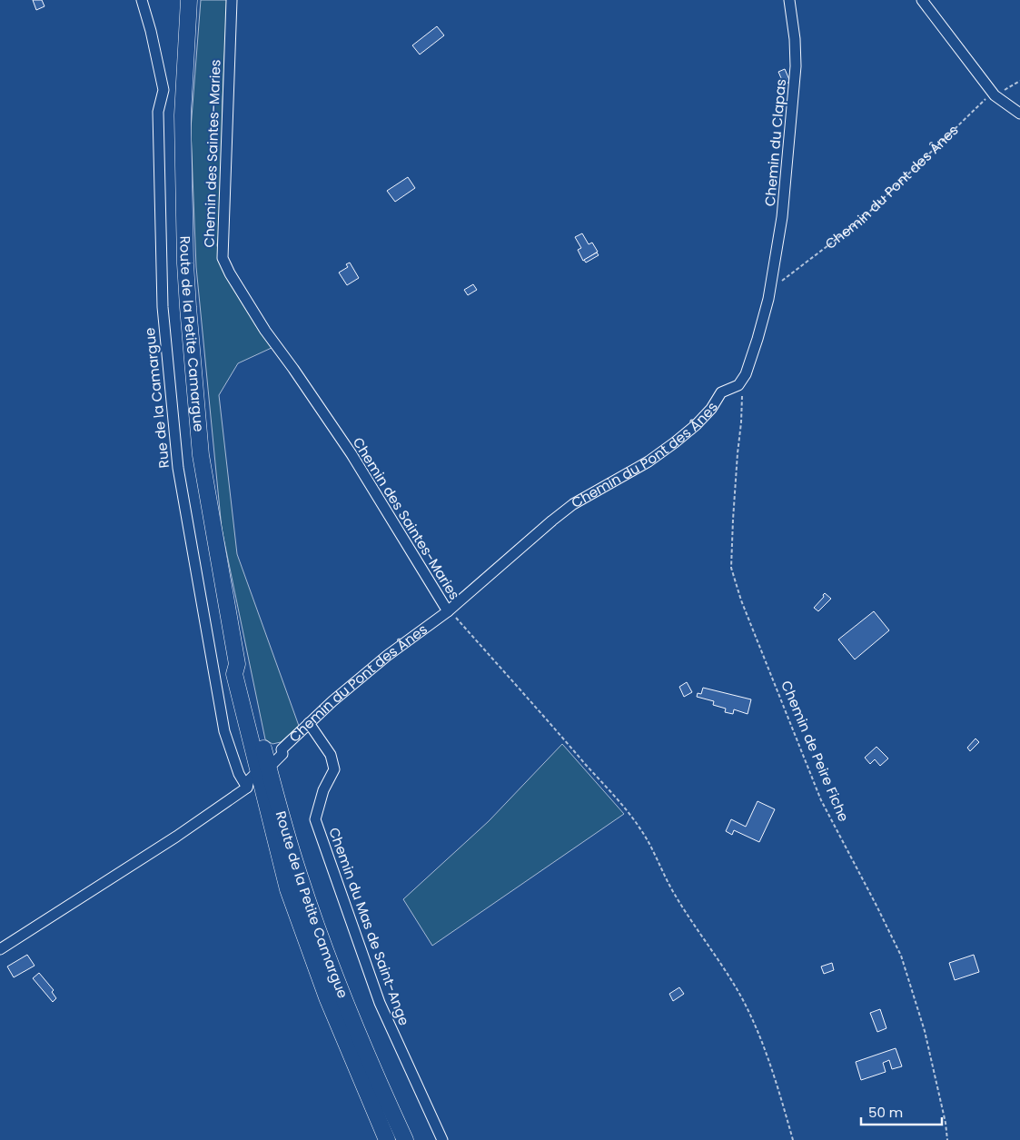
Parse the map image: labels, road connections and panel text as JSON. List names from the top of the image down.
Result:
{
  "streets": {
    "main road": ["Route de la Petite Camargue"],
    "street": [
      "Chemin du Clapas",
      "Chemin des Saintes-Maries",
      "Chemin du Pont des Ânes",
      "Rue de la Camargue",
      "Chemin du Mas de Saint-Ange"
    ],
    "path": ["Chemin de Peire Fiche"]
  },
  "crossings": [
    ["Chemin du Clapas", "Chemin du Pont des Ânes"],
    ["Chemin des Saintes-Maries", "Chemin du Pont des Ânes"],
    ["Chemin du Pont des Ânes", "Route de la Petite Camargue"],
    ["Chemin du Pont des Ânes", "Chemin de Peire Fiche"],
    ["Chemin du Pont des Ânes", "Chemin du Mas de Saint-Ange"],
    ["Route de la Petite Camargue", "Rue de la Camargue"]
  ],
  "scale_bar": "50 m"
}
